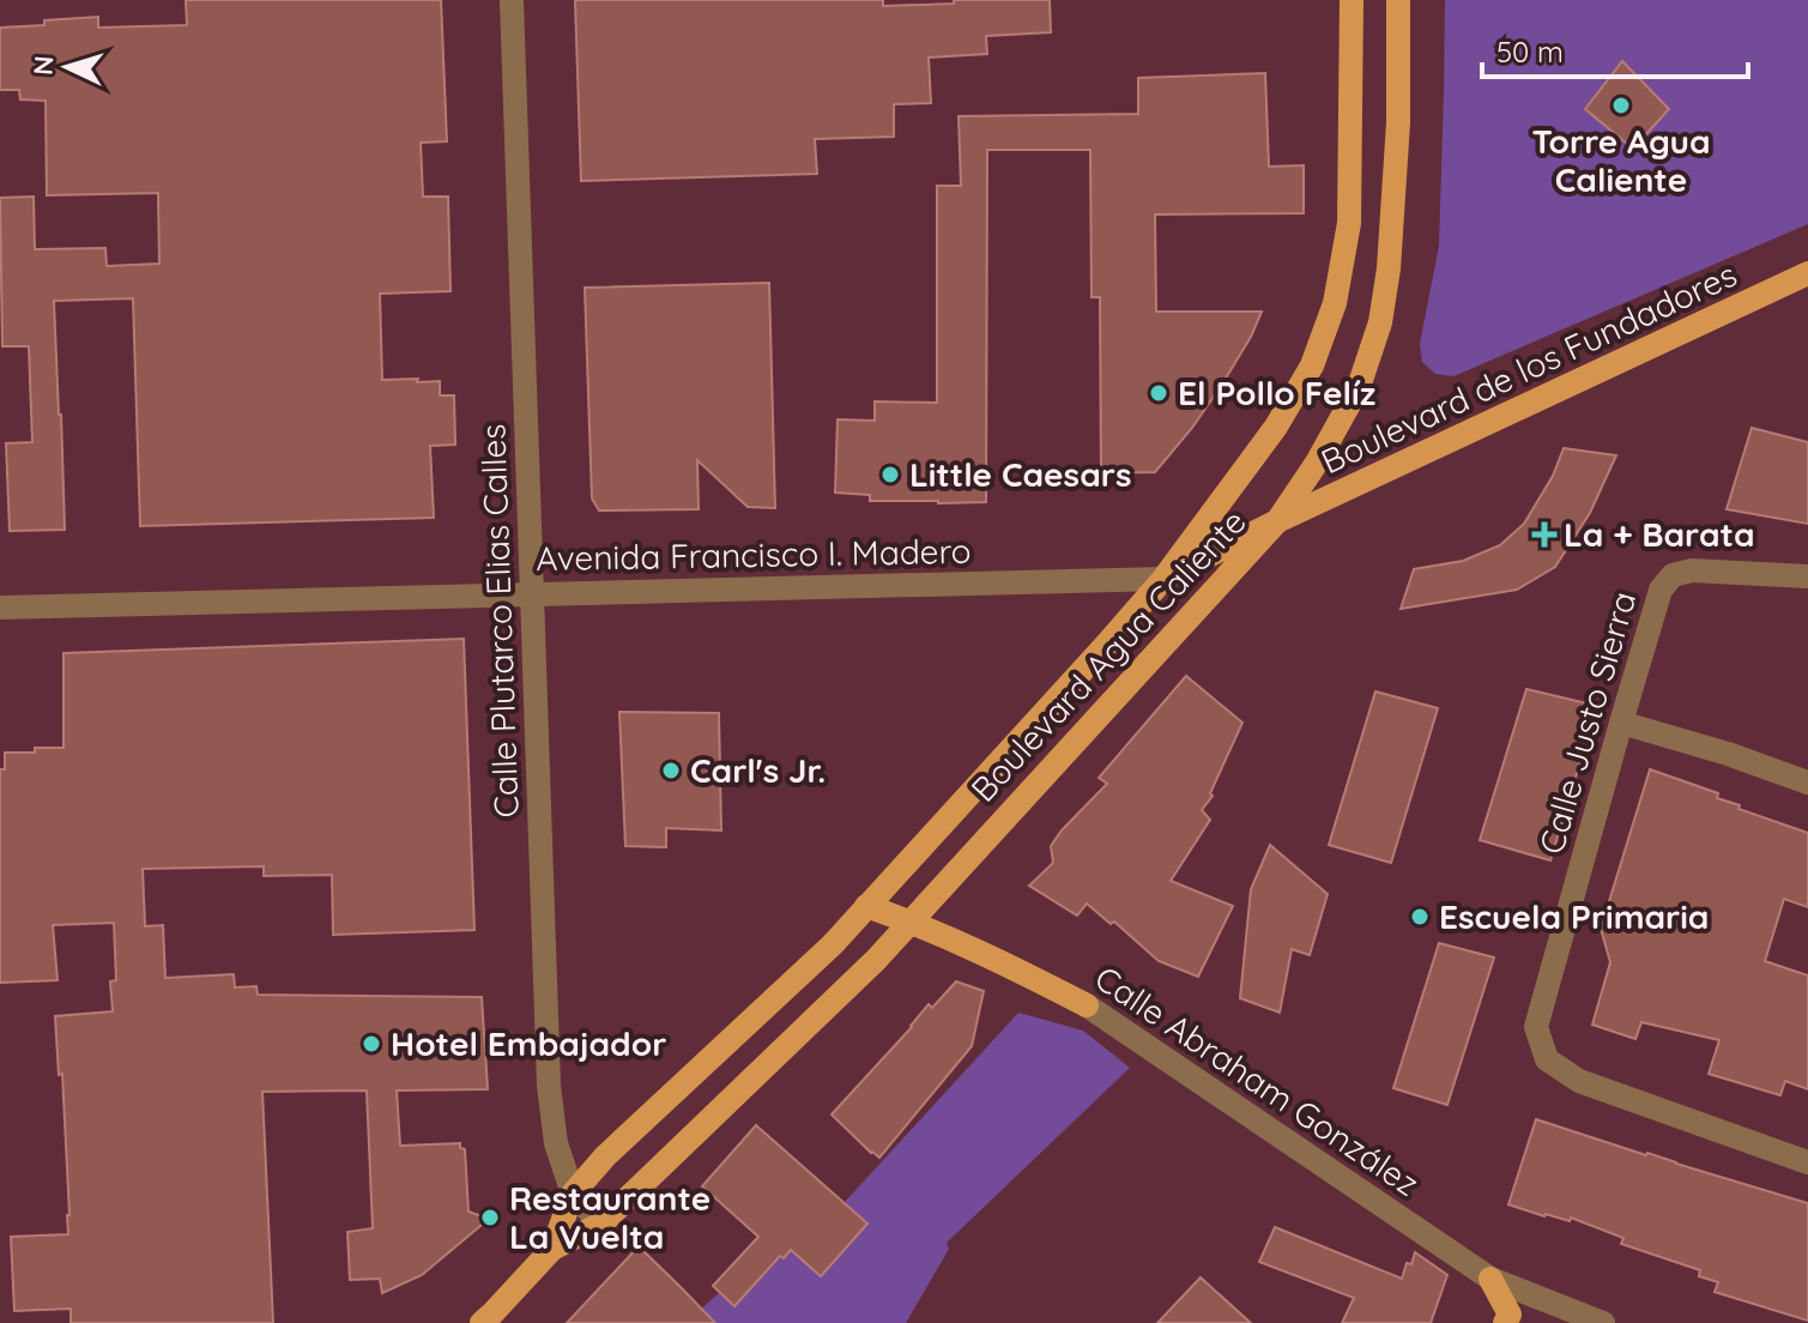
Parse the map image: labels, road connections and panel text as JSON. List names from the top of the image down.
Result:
{
  "streets": {
    "main road": ["Boulevard de los Fundadores", "Boulevard Agua Caliente", "Calle Abraham González"],
    "street": ["Avenida Francisco I. Madero", "Calle Plutarco Elias Calles", "Calle Justo Sierra"]
  },
  "crossings": [
    ["Boulevard de los Fundadores", "Avenida Francisco I. Madero"],
    ["Boulevard de los Fundadores", "Boulevard Agua Caliente"],
    ["Avenida Francisco I. Madero", "Calle Plutarco Elias Calles"],
    ["Avenida Francisco I. Madero", "Boulevard Agua Caliente"],
    ["Calle Plutarco Elias Calles", "Boulevard Agua Caliente"],
    ["Boulevard Agua Caliente", "Calle Abraham González"]
  ],
  "places": {
    "other": [
      "Torre Agua Caliente",
      "El Pollo Felíz",
      "Little Caesars",
      "Carl's Jr.",
      "Escuela Primaria",
      "Hotel Embajador",
      "Restaurante La Vuelta"
    ],
    "health": ["La + Barata"]
  },
  "scale_bar": "50 m",
  "north": "left"
}
